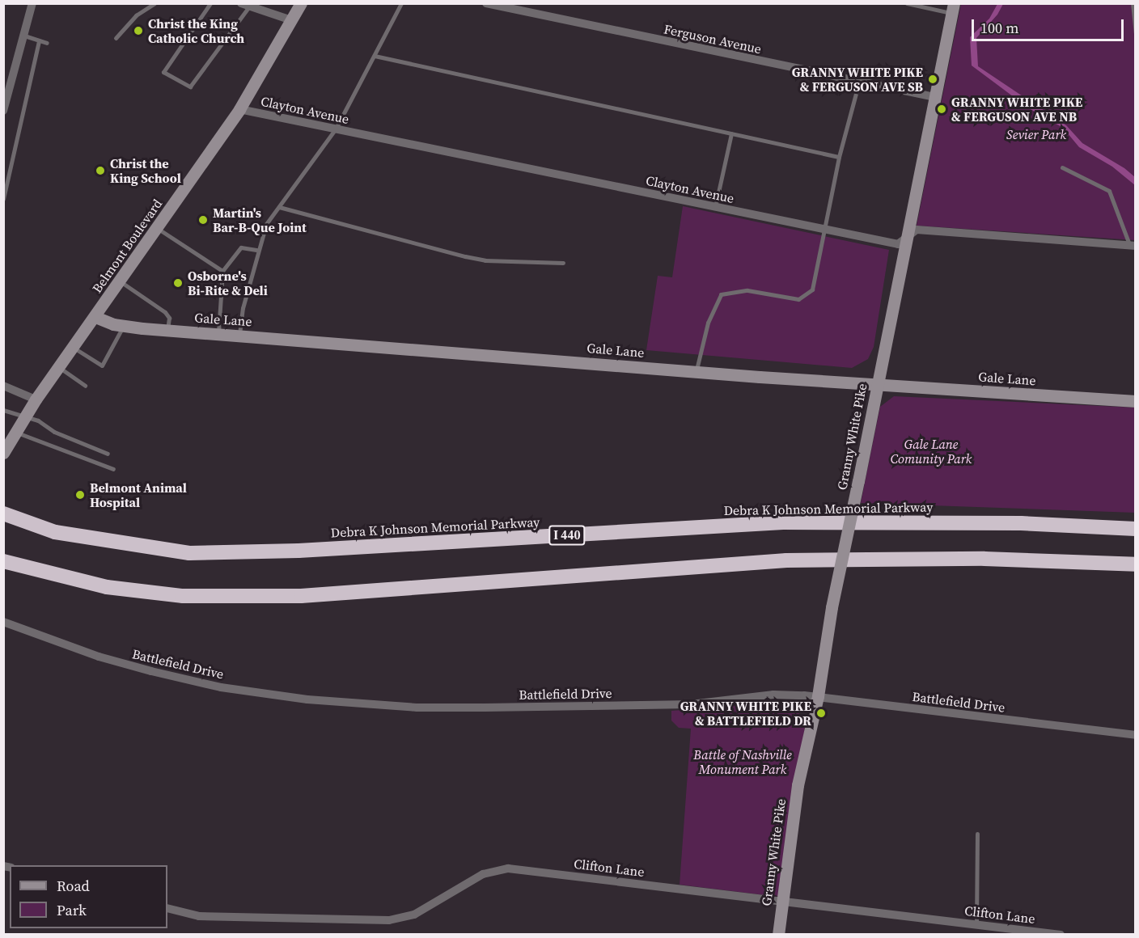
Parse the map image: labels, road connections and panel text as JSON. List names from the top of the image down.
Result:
{
  "streets": {
    "highway": ["Debra K Johnson Memorial Parkway", "I 440"],
    "street": [
      "Ferguson Avenue",
      "Clayton Avenue",
      "Belmont Boulevard",
      "Gale Lane",
      "Granny White Pike",
      "Battlefield Drive",
      "Clifton Lane"
    ]
  },
  "crossings": [
    ["Ferguson Avenue", "Granny White Pike"],
    ["Clayton Avenue", "Belmont Boulevard"],
    ["Clayton Avenue", "Granny White Pike"],
    ["Belmont Boulevard", "Gale Lane"],
    ["Gale Lane", "Granny White Pike"],
    ["Granny White Pike", "Battlefield Drive"],
    ["Granny White Pike", "Clifton Lane"]
  ],
  "parks": ["Sevier Park", "Gale Lane Comunity Park", "Battle of Nashville Monument Park"],
  "places": [
    "Christ the King Catholic Church",
    "GRANNY WHITE PIKE & FERGUSON AVE SB",
    "GRANNY WHITE PIKE & FERGUSON AVE NB",
    "Christ the King School",
    "Martin's Bar-B-Que Joint",
    "Osborne's Bi-Rite & Deli",
    "Belmont Animal Hospital",
    "GRANNY WHITE PIKE & BATTLEFIELD DR"
  ],
  "legend": ["Road", "Park"],
  "scale_bar": "100 m"
}
